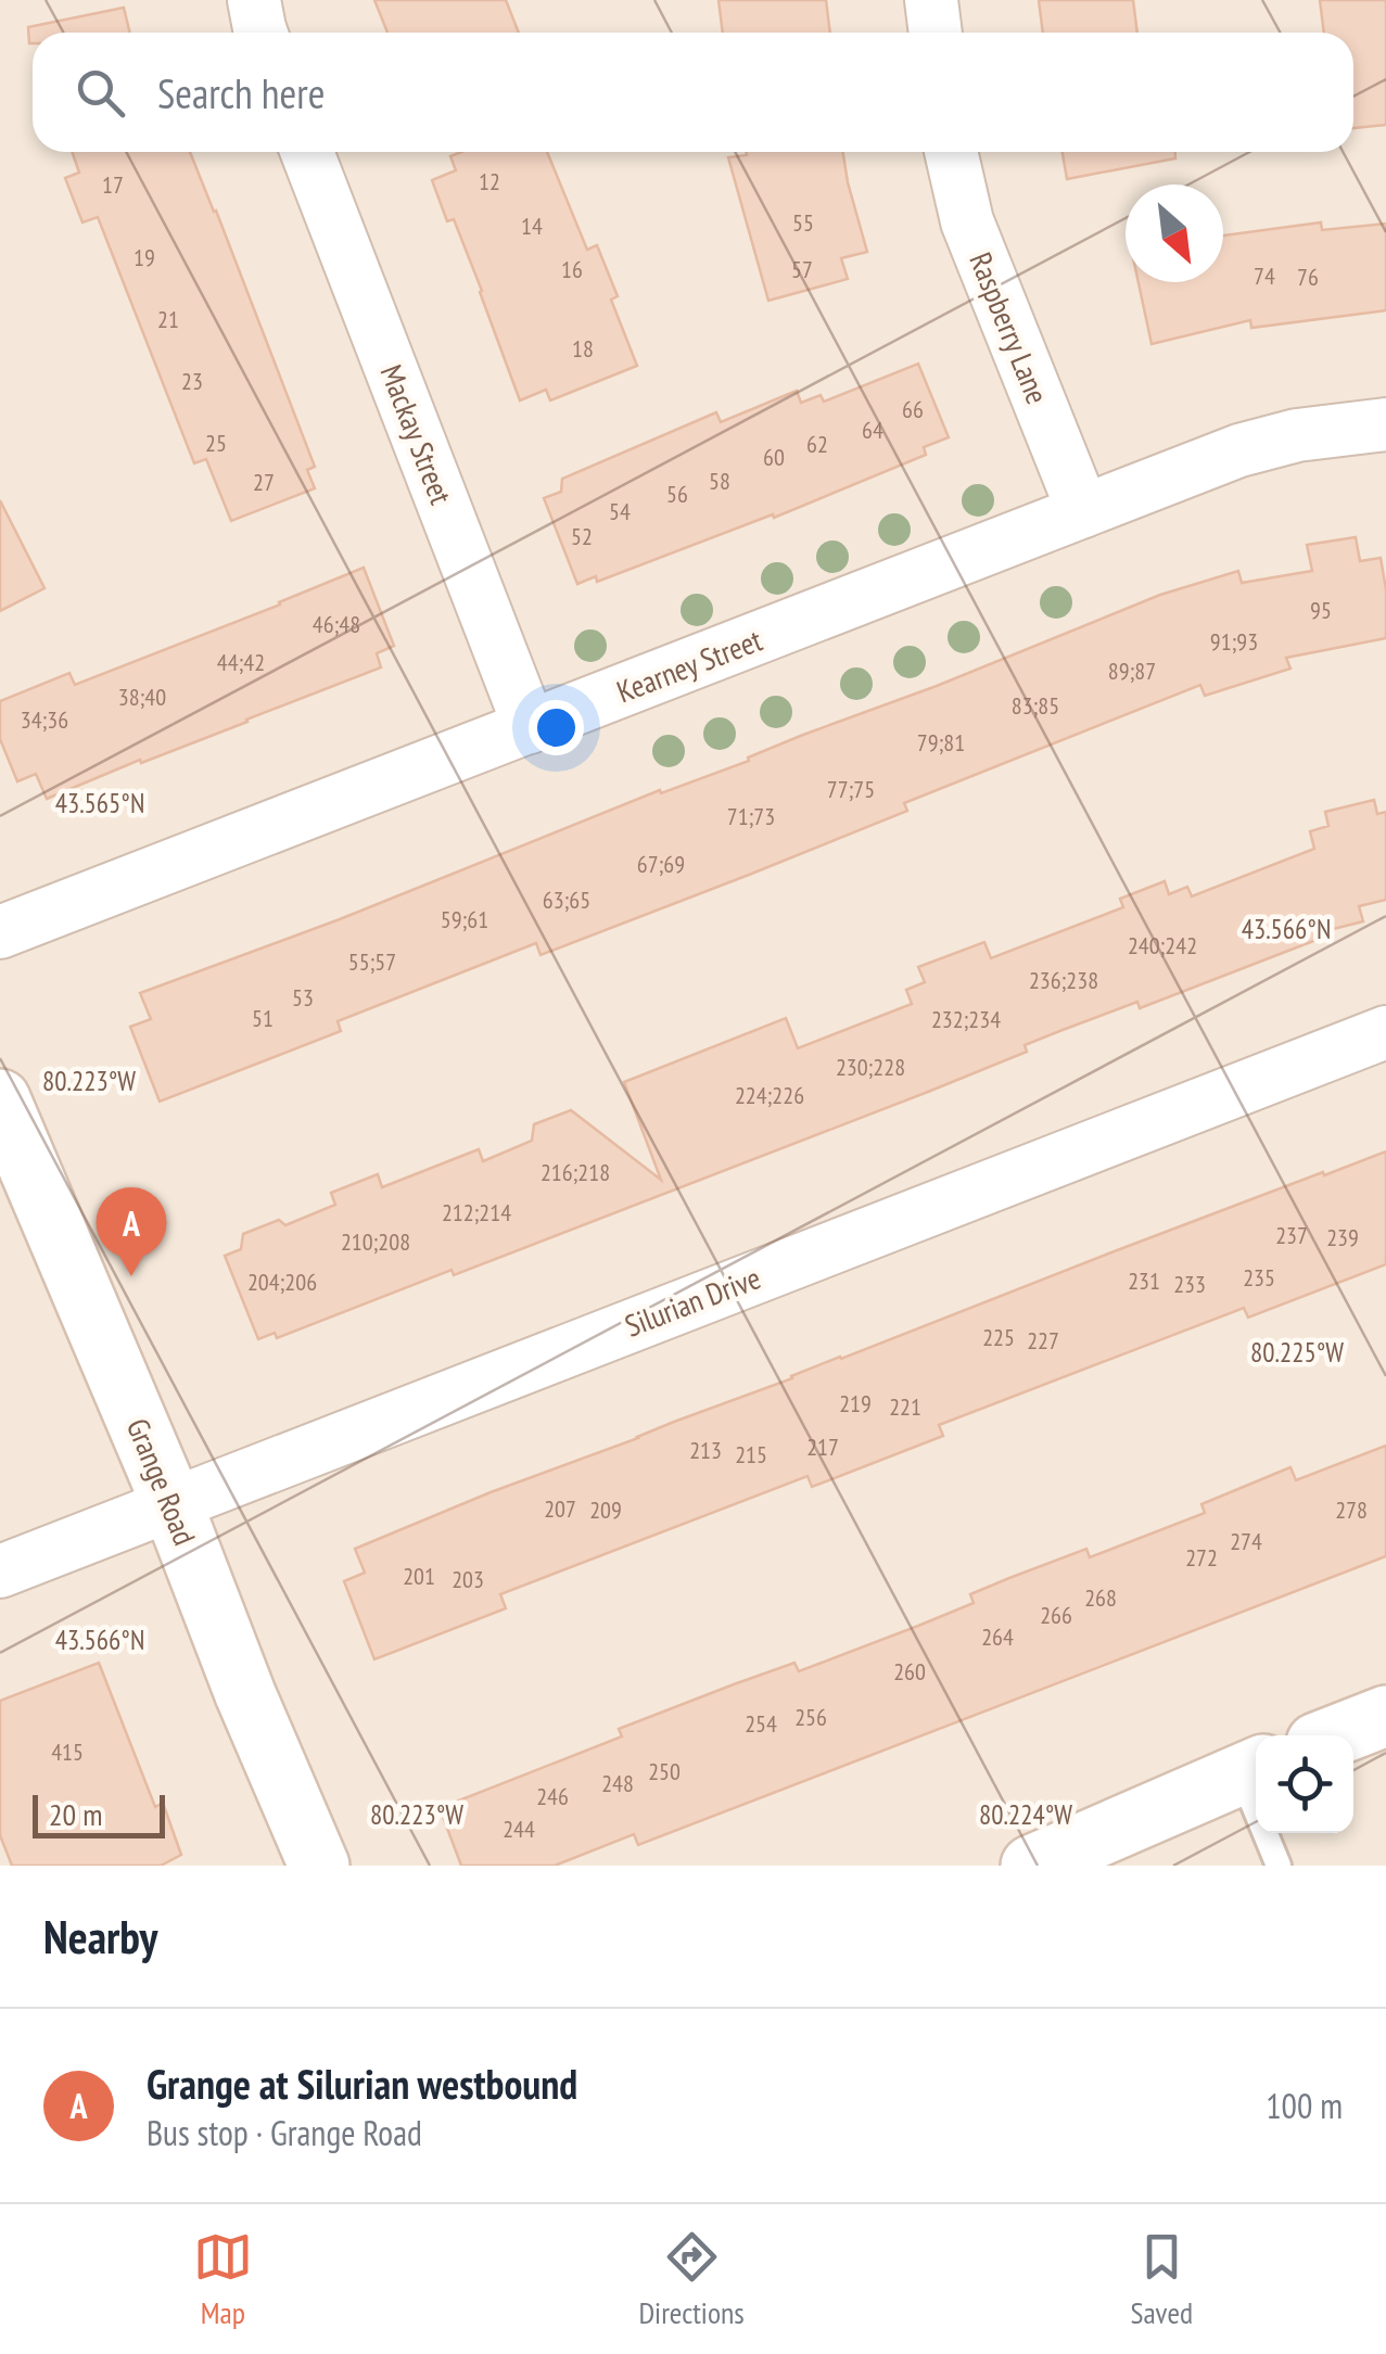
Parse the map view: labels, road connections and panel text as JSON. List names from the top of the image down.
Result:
{
  "streets": {
    "main road": ["Grange Road"],
    "street": [
      "Raspberry Lane",
      "Mackay Street",
      "Kearney Street",
      "Silurian Drive"
    ]
  },
  "crossings": [
    ["Raspberry Lane", "Kearney Street"],
    ["Mackay Street", "Kearney Street"],
    ["Silurian Drive", "Grange Road"]
  ],
  "house_numbers": [
    "12",
    "17",
    "55",
    "14",
    "19",
    "16",
    "57",
    "74",
    "76",
    "21",
    "18",
    "23",
    "66",
    "64",
    "25",
    "62",
    "60",
    "58",
    "27",
    "56",
    "54",
    "52",
    "95",
    "46;48",
    "91;93",
    "44;42",
    "89;87",
    "38;40",
    "83;85",
    "34;36",
    "79;81",
    "77;75",
    "71;73",
    "67;69",
    "63;65",
    "59;61",
    "240;242",
    "55;57",
    "236;238",
    "53",
    "51",
    "232;234",
    "230;228",
    "224;226",
    "216;218",
    "212;214",
    "237",
    "239",
    "210;208",
    "235",
    "231",
    "204;206",
    "233",
    "225",
    "227",
    "219",
    "221",
    "217",
    "213",
    "215",
    "207",
    "209",
    "278",
    "274",
    "272",
    "201",
    "203",
    "268",
    "266",
    "264",
    "260",
    "256",
    "254",
    "415",
    "250",
    "248",
    "246",
    "244"
  ],
  "scale_bar": "20 m",
  "north": "bottom right",
  "page": {
    "search": "Search here",
    "pins": "A",
    "scale": "20 m",
    "heading": "Nearby",
    "list": [
      {
        "mark": "A",
        "name": "Grange at Silurian westbound",
        "note": "Bus stop · Grange Road",
        "value": "100 m"
      }
    ],
    "nav": ["Map", "Directions", "Saved"]
  },
  "coordinates": [
    "43.565°N",
    "43.566°N",
    "80.223°W",
    "80.225°W",
    "80.224°W"
  ]
}
